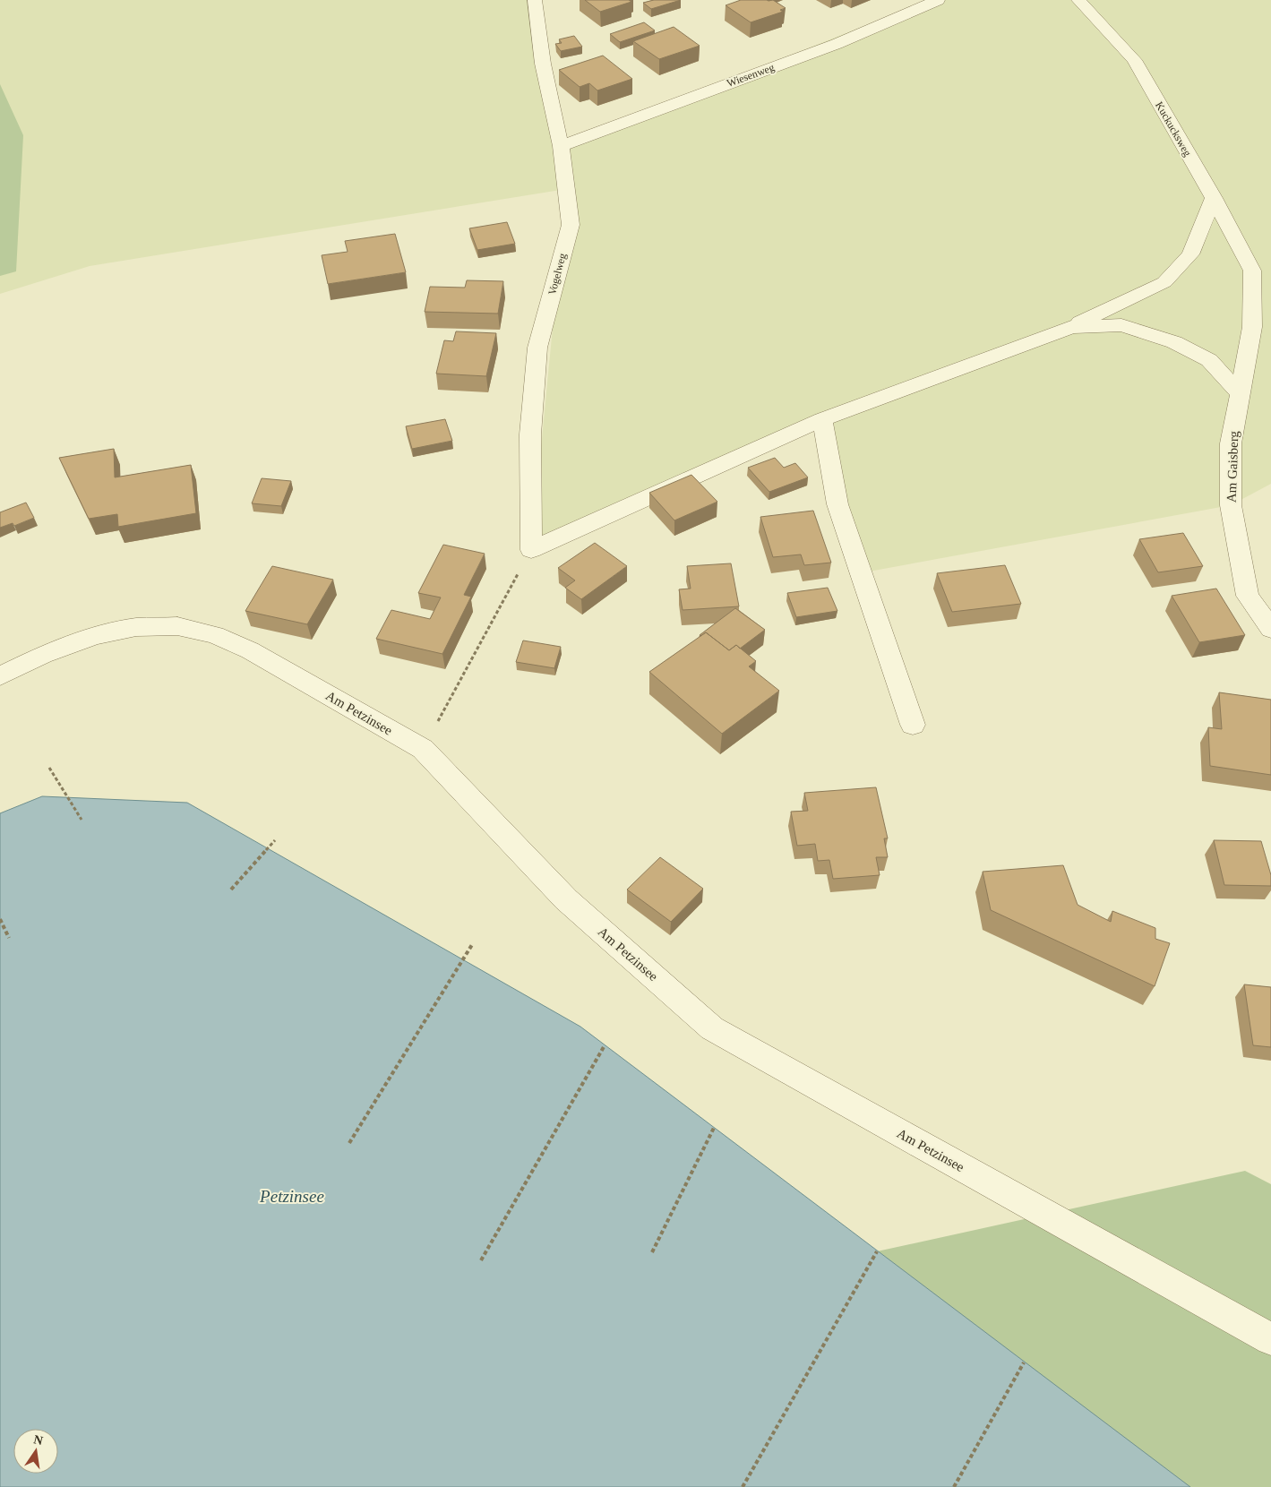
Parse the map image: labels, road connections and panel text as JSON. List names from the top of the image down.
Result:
{
  "streets": {
    "street": [
      "Wiesenweg",
      "Kuckucksweg",
      "Vogelweg",
      "Am Gaisberg",
      "Am Petzinsee"
    ]
  },
  "crossings": [
    ["Wiesenweg", "Vogelweg"],
    ["Kuckucksweg", "Am Gaisberg"]
  ],
  "water": ["Petzinsee"],
  "north": "top"
}
